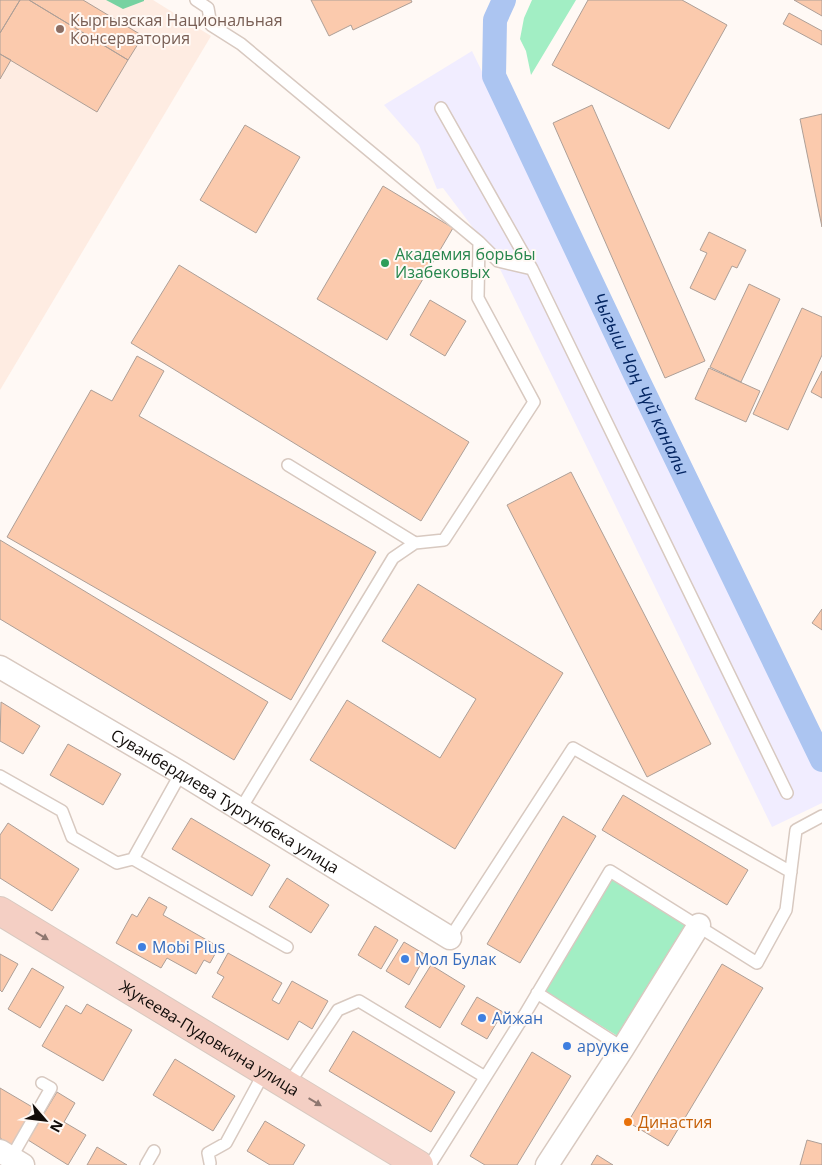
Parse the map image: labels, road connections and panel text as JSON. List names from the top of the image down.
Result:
{
  "streets": {
    "main road": ["Жукеева-Пудовкина улица"],
    "street": ["Суванбердиева Тургунбека улица"]
  },
  "one_way": ["Жукеева-Пудовкина улица"],
  "water": ["Чыгыш Чоң Чүй каналы"],
  "places": [
    "Кыргызская Национальная Консерватория",
    "Академия борьбы Изабековых",
    "Mobi Plus",
    "Мол Булак",
    "Айжан",
    "арууке",
    "Династия"
  ],
  "north": "bottom right"
}
